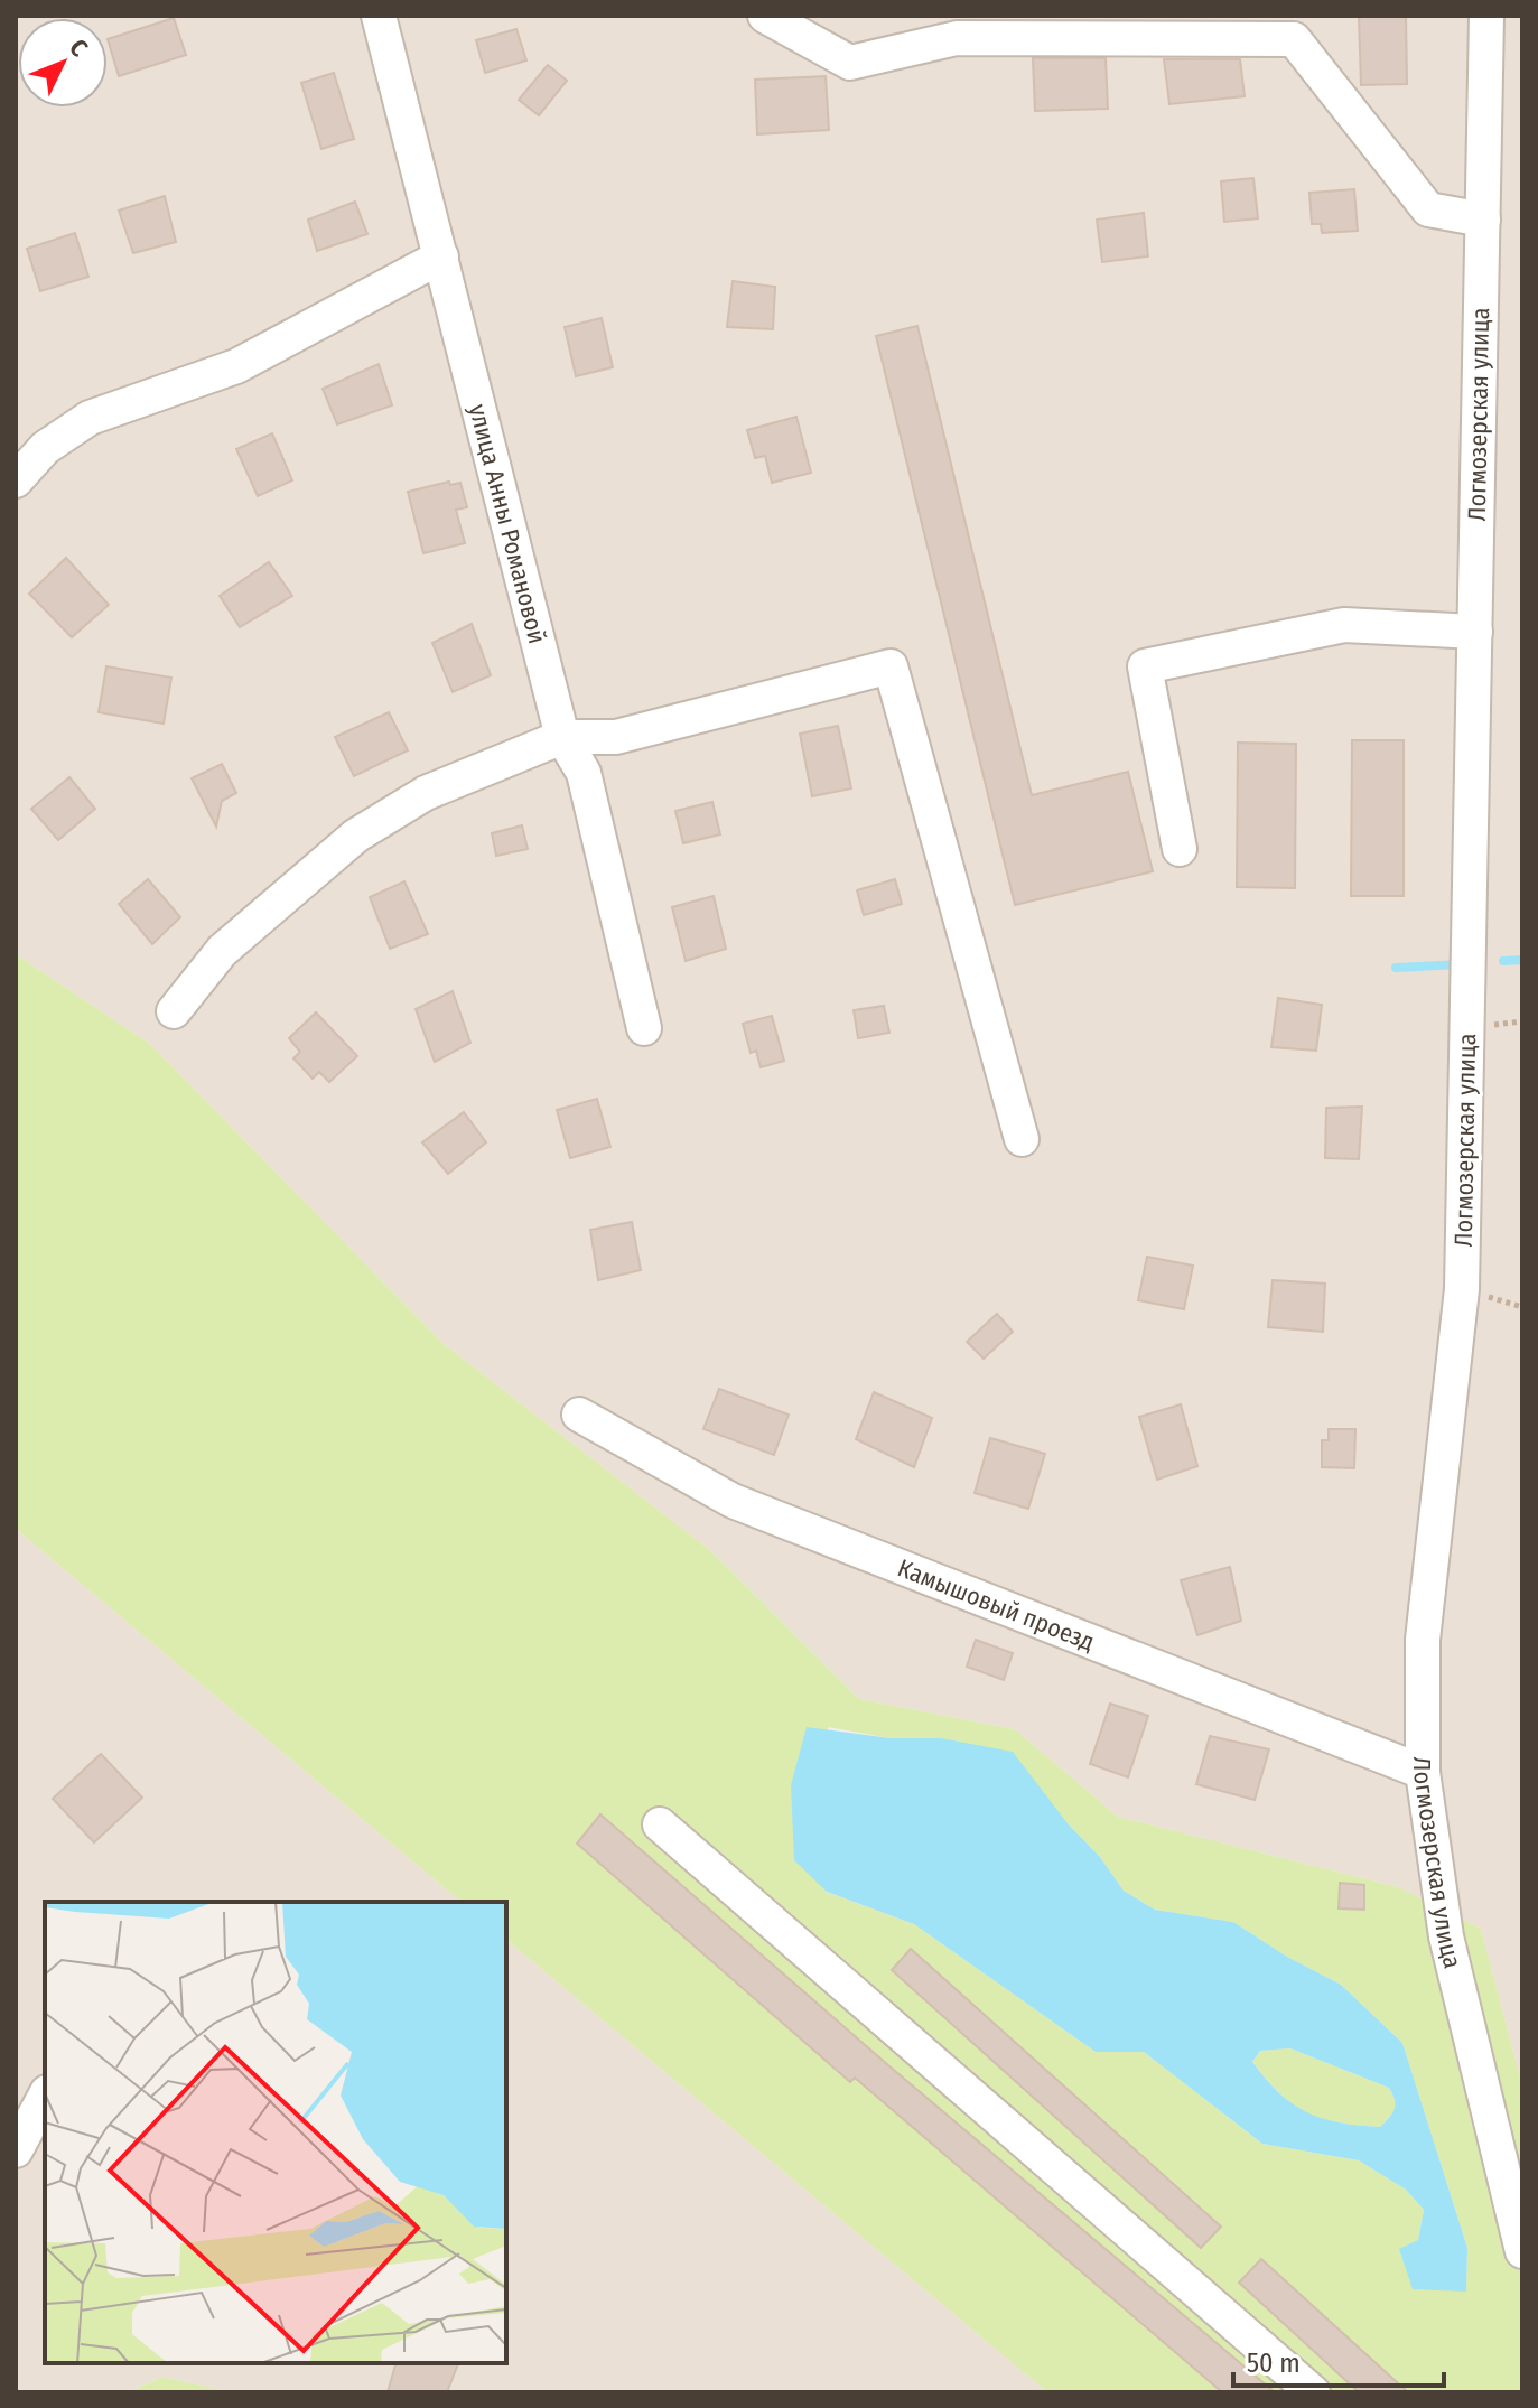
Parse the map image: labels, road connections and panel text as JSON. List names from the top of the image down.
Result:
{
  "streets": {
    "street": ["Логмозерская улица", "улица Анны Романовой", "Камышовый проезд"]
  },
  "crossings": [
    ["Логмозерская улица", "Камышовый проезд"]
  ],
  "scale_bar": "50 m",
  "north": "top right"
}
